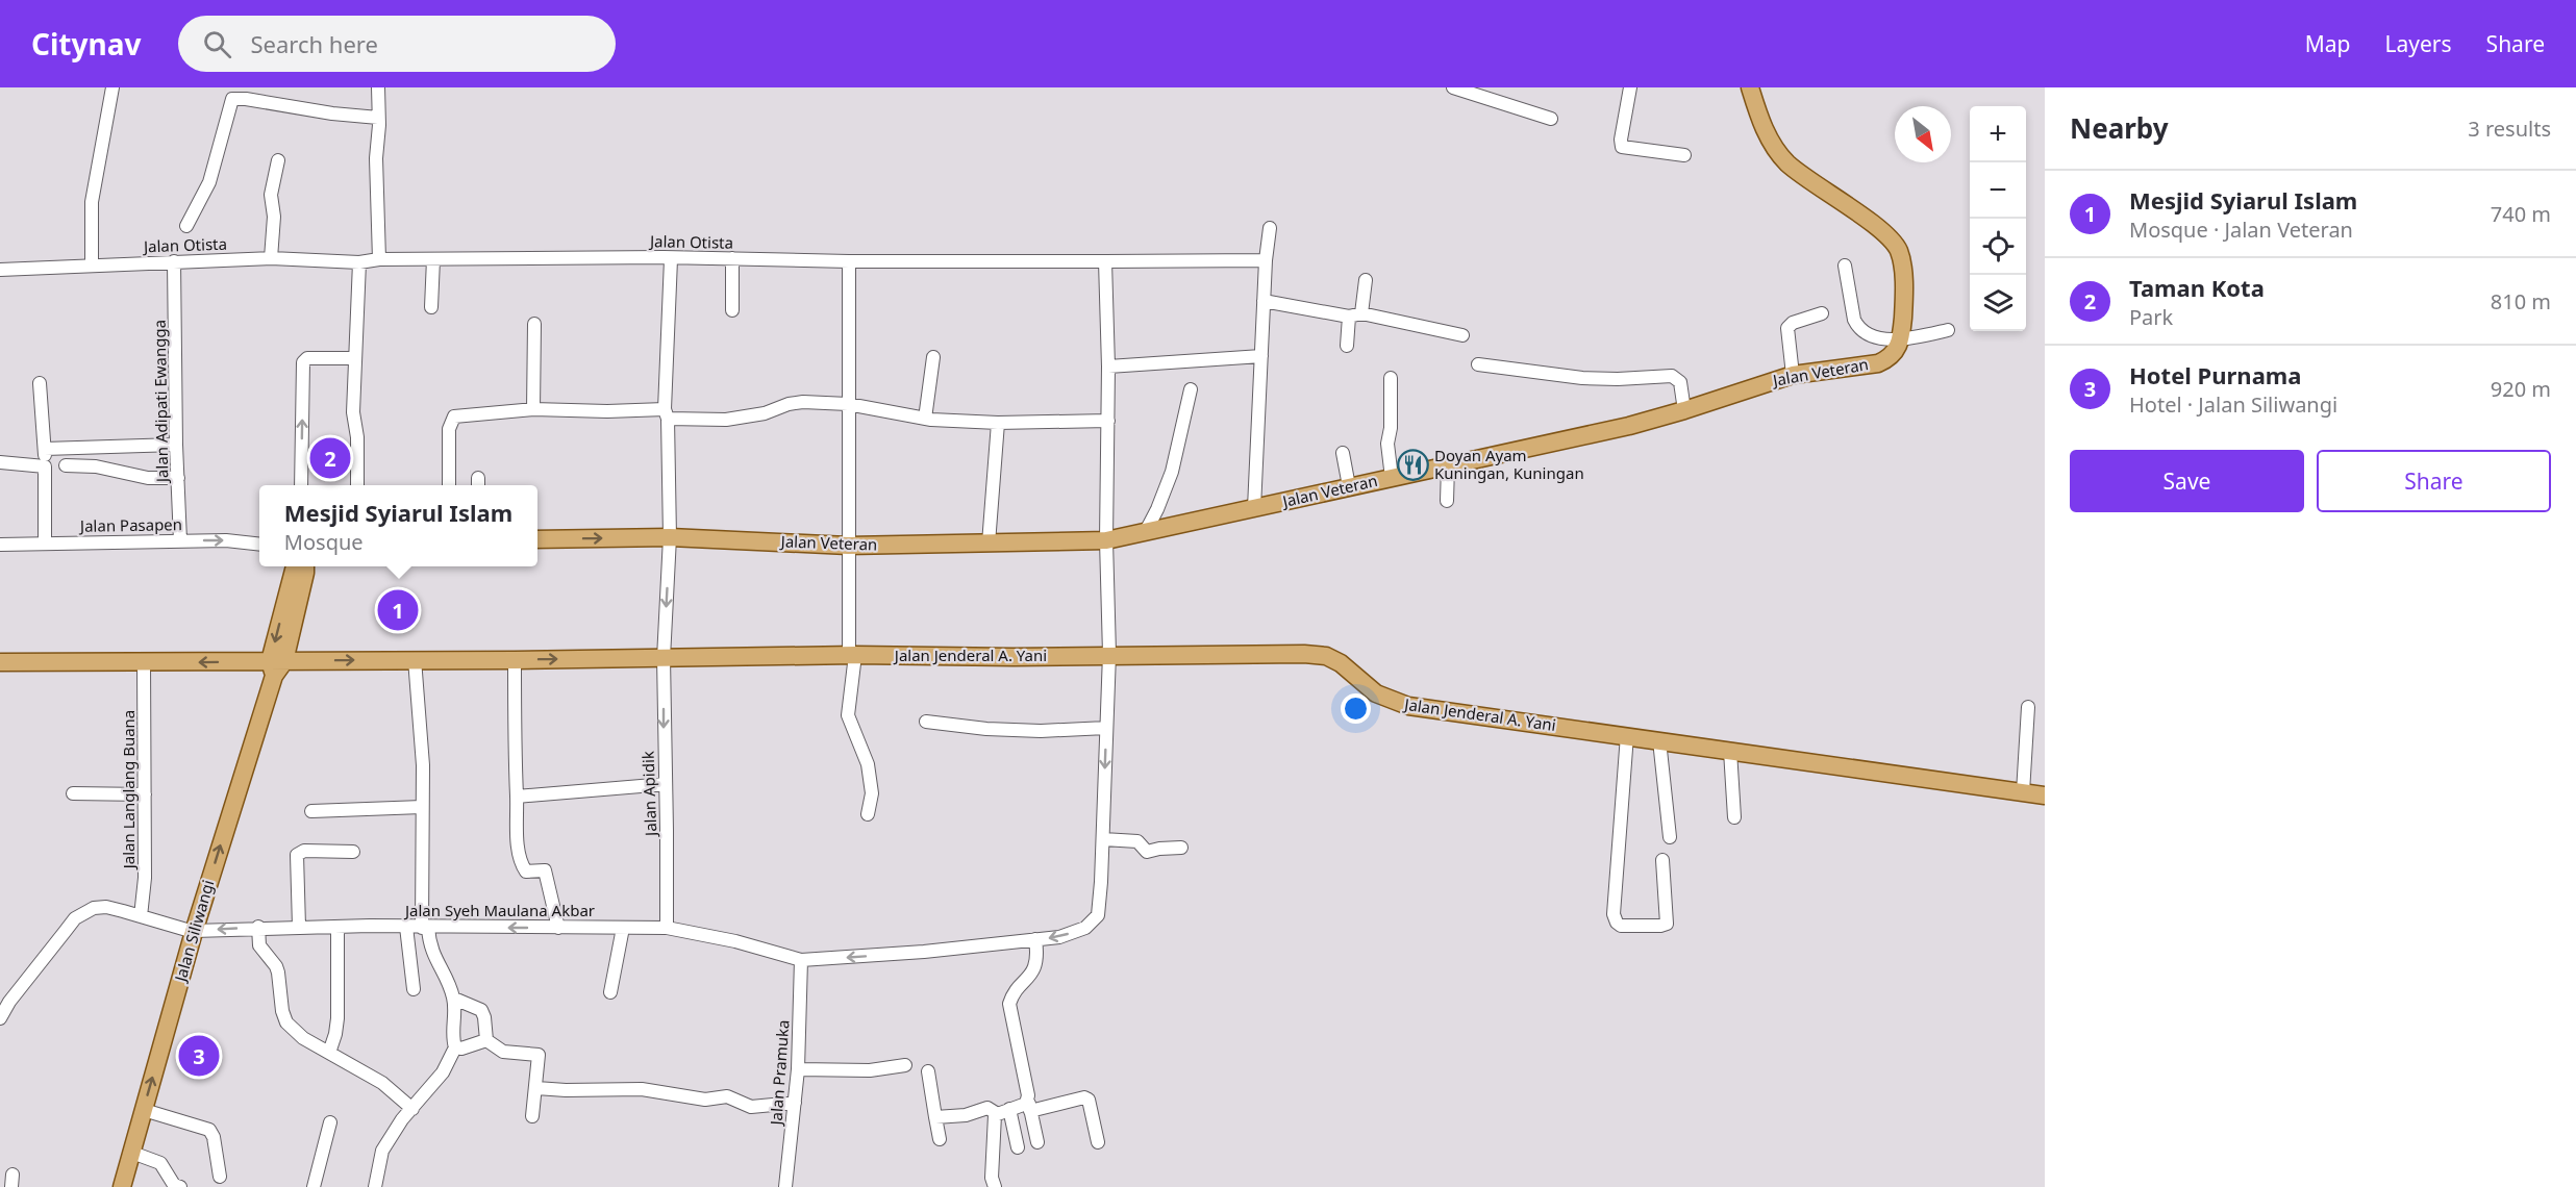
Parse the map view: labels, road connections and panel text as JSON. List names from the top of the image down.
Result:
{
  "streets": {
    "main road": ["Jalan Veteran", "Jalan Jenderal A. Yani", "Jalan Siliwangi"],
    "street": [
      "Jalan Otista",
      "Jalan Adipati Ewangga",
      "Jalan Pasapen",
      "Jalan Langlang Buana",
      "Jalan Apidik",
      "Jalan Syeh Maulana Akbar",
      "Jalan Pramuka"
    ]
  },
  "crossings": [
    ["Jalan Otista", "Jalan Adipati Ewangga"],
    ["Jalan Otista", "Jalan Apidik"],
    ["Jalan Veteran", "Jalan Apidik"],
    ["Jalan Veteran", "Jalan Syeh Maulana Akbar"],
    ["Jalan Adipati Ewangga", "Jalan Pasapen"],
    ["Jalan Jenderal A. Yani", "Jalan Langlang Buana"],
    ["Jalan Jenderal A. Yani", "Jalan Apidik"],
    ["Jalan Jenderal A. Yani", "Jalan Syeh Maulana Akbar"],
    ["Jalan Jenderal A. Yani", "Jalan Siliwangi"],
    ["Jalan Apidik", "Jalan Syeh Maulana Akbar"],
    ["Jalan Syeh Maulana Akbar", "Jalan Siliwangi"],
    ["Jalan Syeh Maulana Akbar", "Jalan Pramuka"]
  ],
  "one_way": ["Jalan Apidik", "Jalan Syeh Maulana Akbar"],
  "places": {
    "restaurant": ["Doyan Ayam Kuningan, Kuningan"]
  },
  "north": "bottom right",
  "page": {
    "header": "Citynav",
    "search": "Search here",
    "nav": ["Map", "Layers", "Share"],
    "heading": ["Nearby", "3 results"],
    "map_buttons": ["+", "−"],
    "list": [
      {
        "mark": "1",
        "name": "Mesjid Syiarul Islam",
        "note": "Mosque · Jalan Veteran",
        "value": "740 m"
      },
      {
        "mark": "2",
        "name": "Taman Kota",
        "note": "Park",
        "value": "810 m"
      },
      {
        "mark": "3",
        "name": "Hotel Purnama",
        "note": "Hotel · Jalan Siliwangi",
        "value": "920 m"
      }
    ],
    "buttons": ["Save", "Share"],
    "pins": ["2", "1", "3"],
    "popup": ["Mesjid Syiarul Islam", "Mosque"]
  }
}
